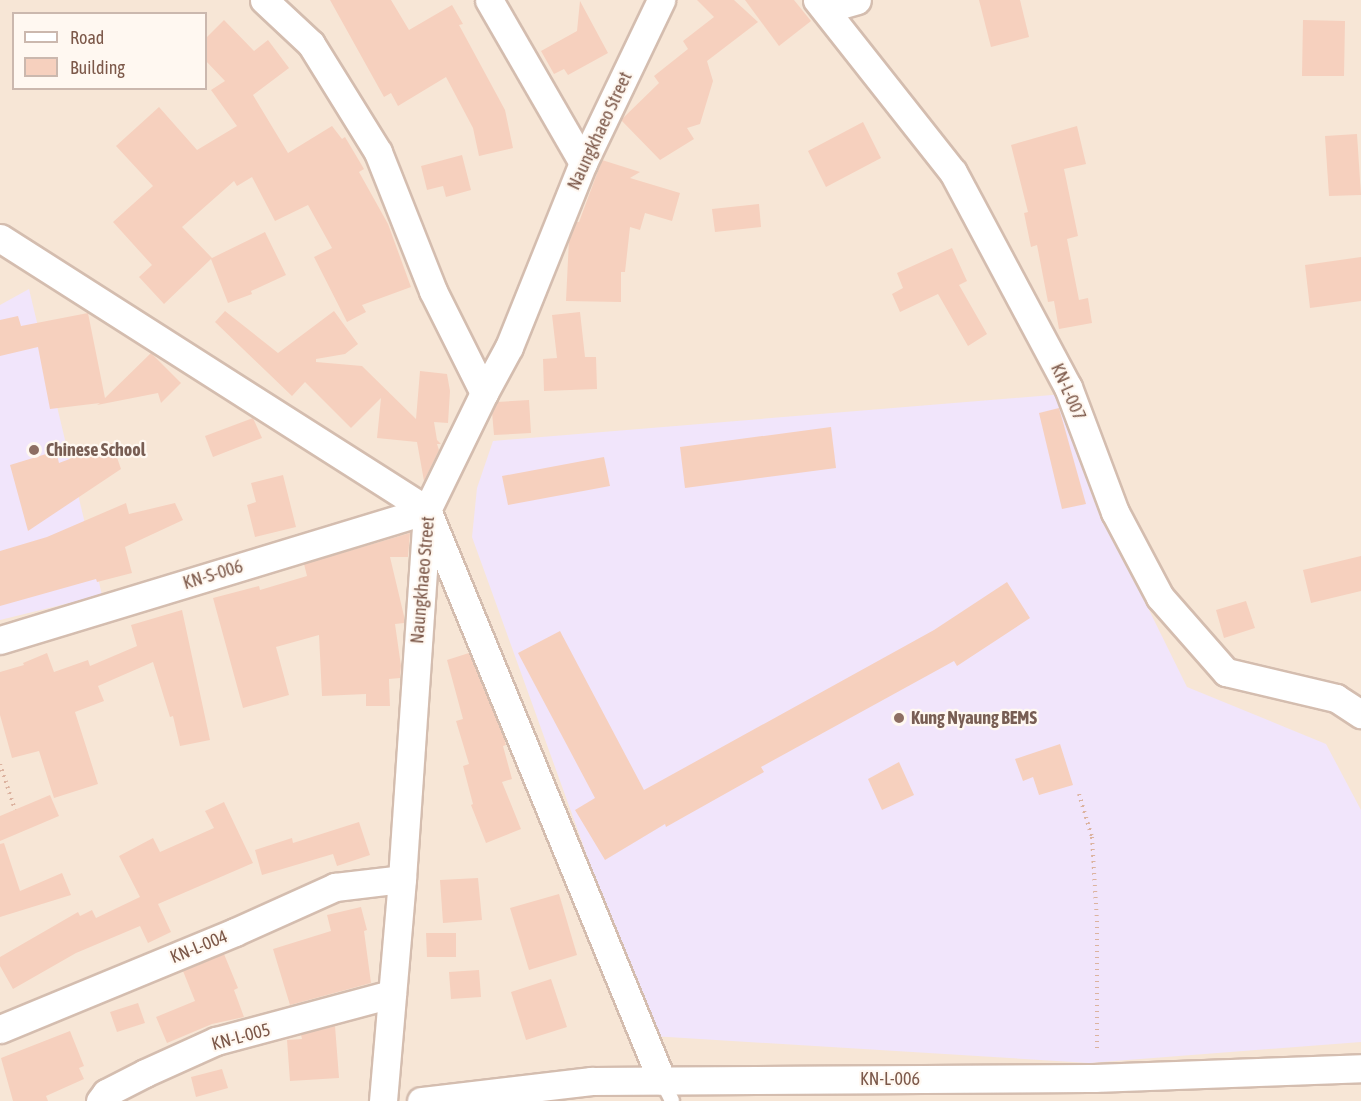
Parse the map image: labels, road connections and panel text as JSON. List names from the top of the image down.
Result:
{
  "streets": {
    "street": [
      "Naungkhaeo Street",
      "KN-L-007",
      "KN-S-006",
      "KN-L-004",
      "KN-L-005",
      "KN-L-006"
    ]
  },
  "crossings": [
    ["Naungkhaeo Street", "KN-S-006"],
    ["Naungkhaeo Street", "KN-L-004"],
    ["Naungkhaeo Street", "KN-L-005"]
  ],
  "places": ["Chinese School", "Kung Nyaung BEMS"],
  "legend": ["Road", "Building"]
}
